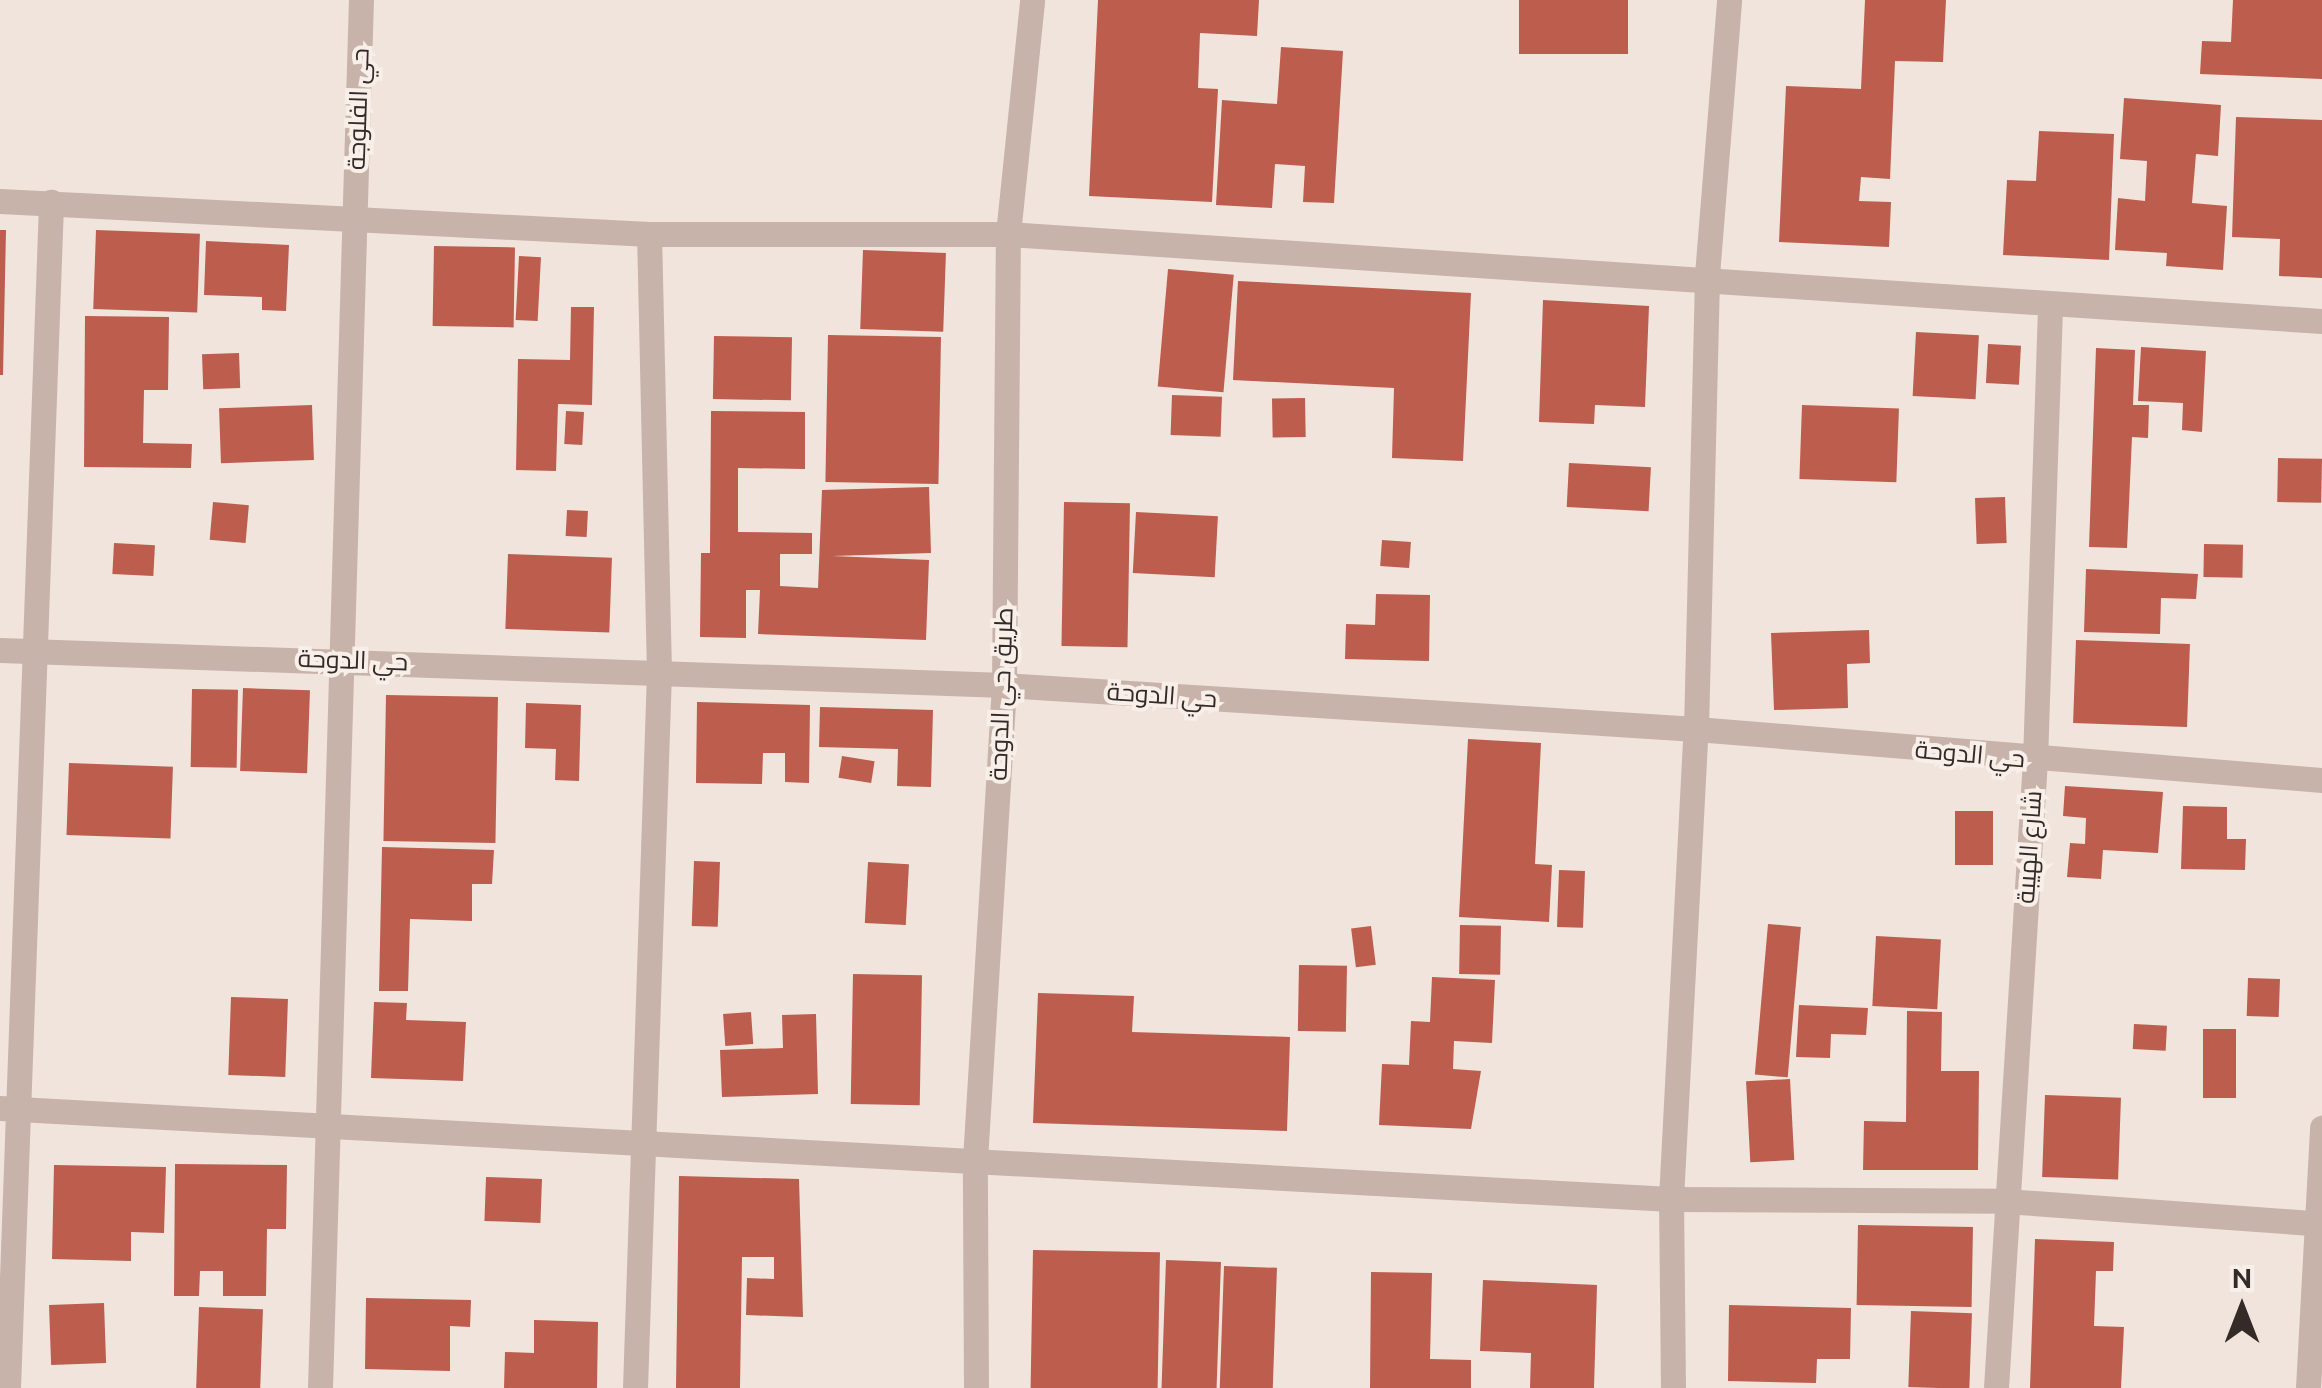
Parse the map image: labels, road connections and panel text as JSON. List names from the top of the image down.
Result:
{
  "streets": {
    "street": [
      "حي الفلوجة",
      "حي الدوحة",
      "طريق حي الدوحة",
      "شارع الهيبة"
    ]
  },
  "crossings": [
    ["حي الفلوجة", "حي الدوحة"],
    ["حي الدوحة", "طريق حي الدوحة"],
    ["حي الدوحة", "شارع الهيبة"]
  ],
  "north": "top"
}
